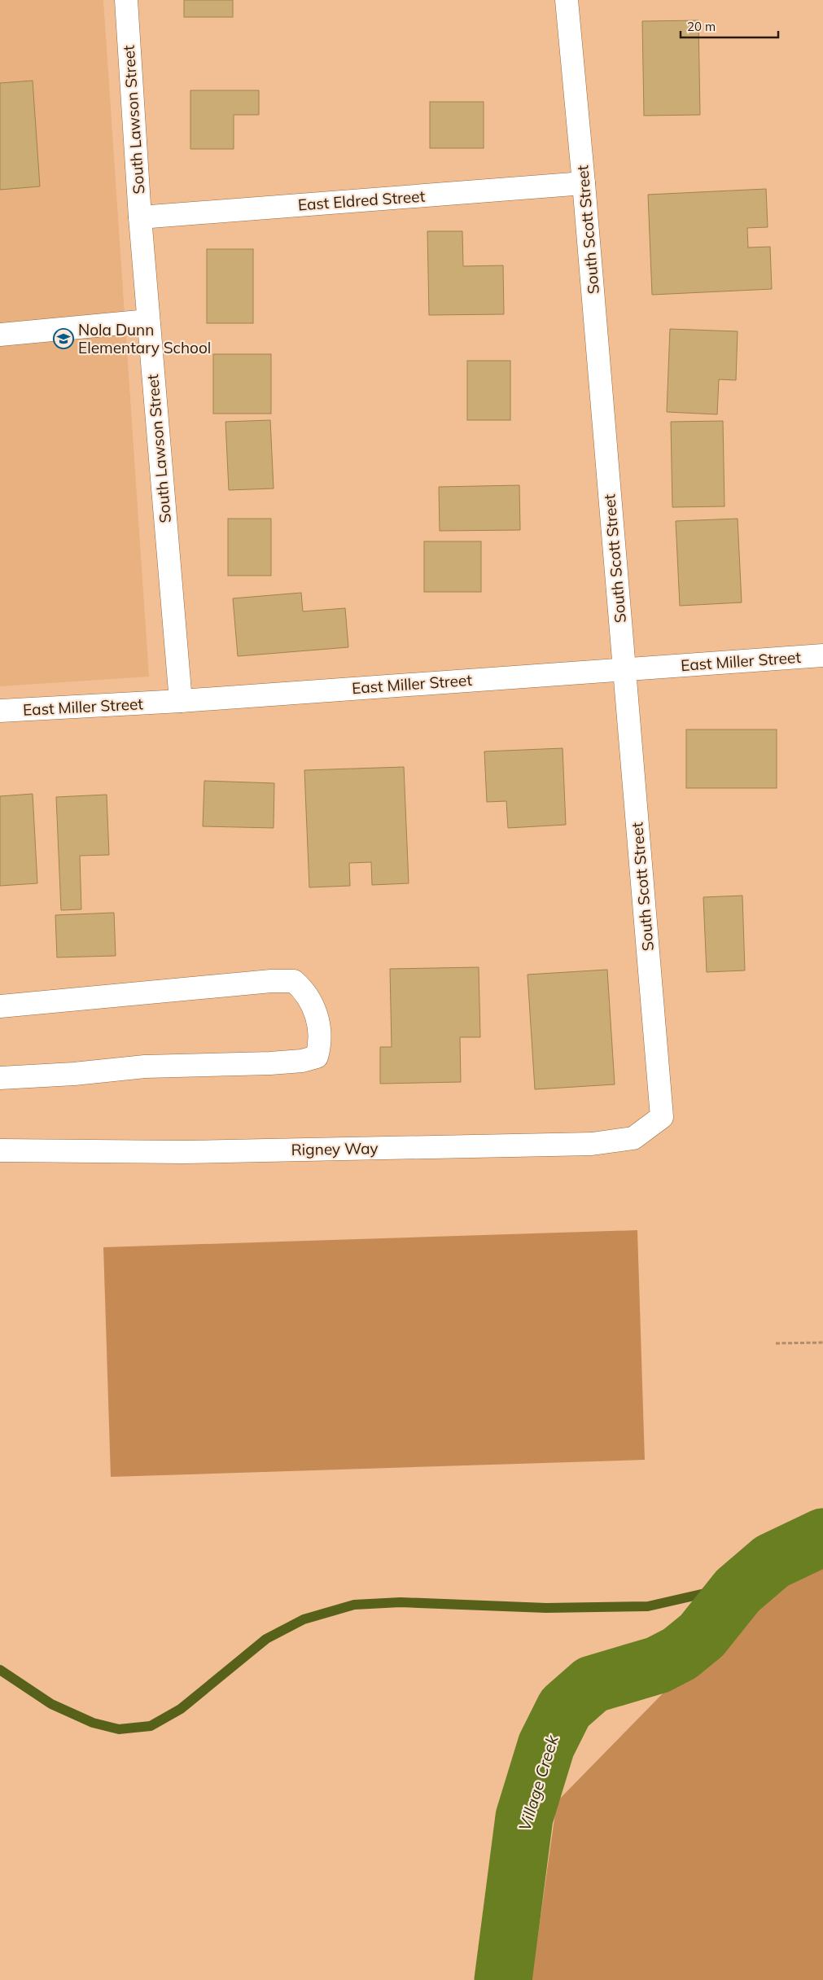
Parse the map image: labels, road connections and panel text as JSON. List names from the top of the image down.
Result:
{
  "streets": {
    "street": [
      "South Lawson Street",
      "East Eldred Street",
      "South Scott Street",
      "East Miller Street",
      "Rigney Way"
    ]
  },
  "crossings": [
    ["South Lawson Street", "East Eldred Street"],
    ["South Lawson Street", "East Miller Street"],
    ["East Eldred Street", "South Scott Street"],
    ["South Scott Street", "East Miller Street"],
    ["South Scott Street", "Rigney Way"]
  ],
  "water": ["Village Creek"],
  "places": {
    "school or university": ["Nola Dunn Elementary School"]
  },
  "scale_bar": "20 m"
}
